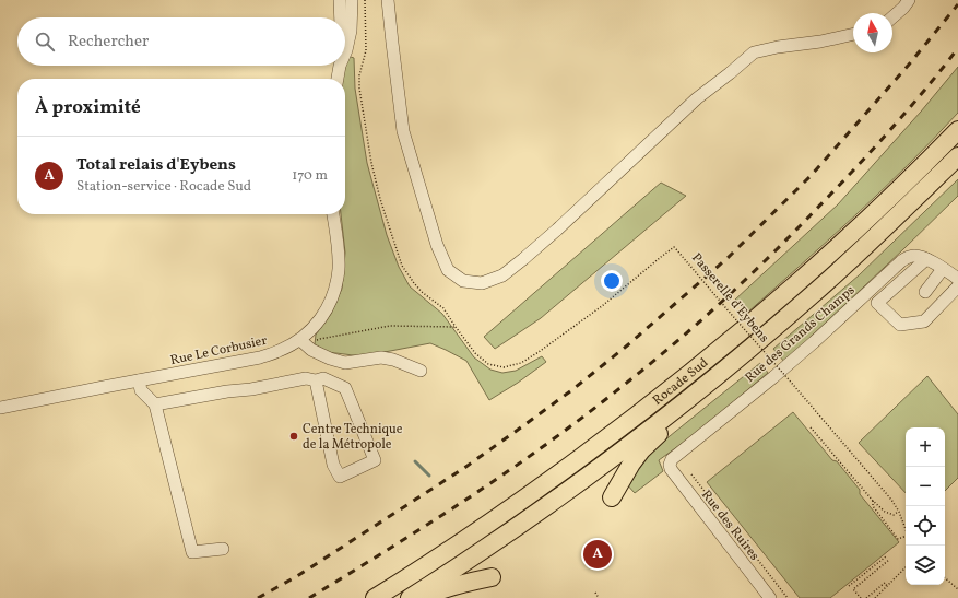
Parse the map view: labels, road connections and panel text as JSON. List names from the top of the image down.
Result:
{
  "streets": {
    "highway": ["Rocade Sud"],
    "street": ["Rue des Grands Champs", "Rue Le Corbusier", "Rue des Ruires"],
    "path": ["Passerelle d'Eybens"]
  },
  "crossings": [
    ["Rue des Grands Champs", "Rue des Ruires"]
  ],
  "places": ["Centre Technique de la Métropole"],
  "north": "top",
  "page": {
    "search": "Rechercher",
    "heading": "À proximité",
    "list": [
      {
        "mark": "A",
        "name": "Total relais d'Eybens",
        "note": "Station-service · Rocade Sud",
        "value": "170 m"
      }
    ],
    "map_buttons": ["+", "−"],
    "pins": "A"
  }
}
